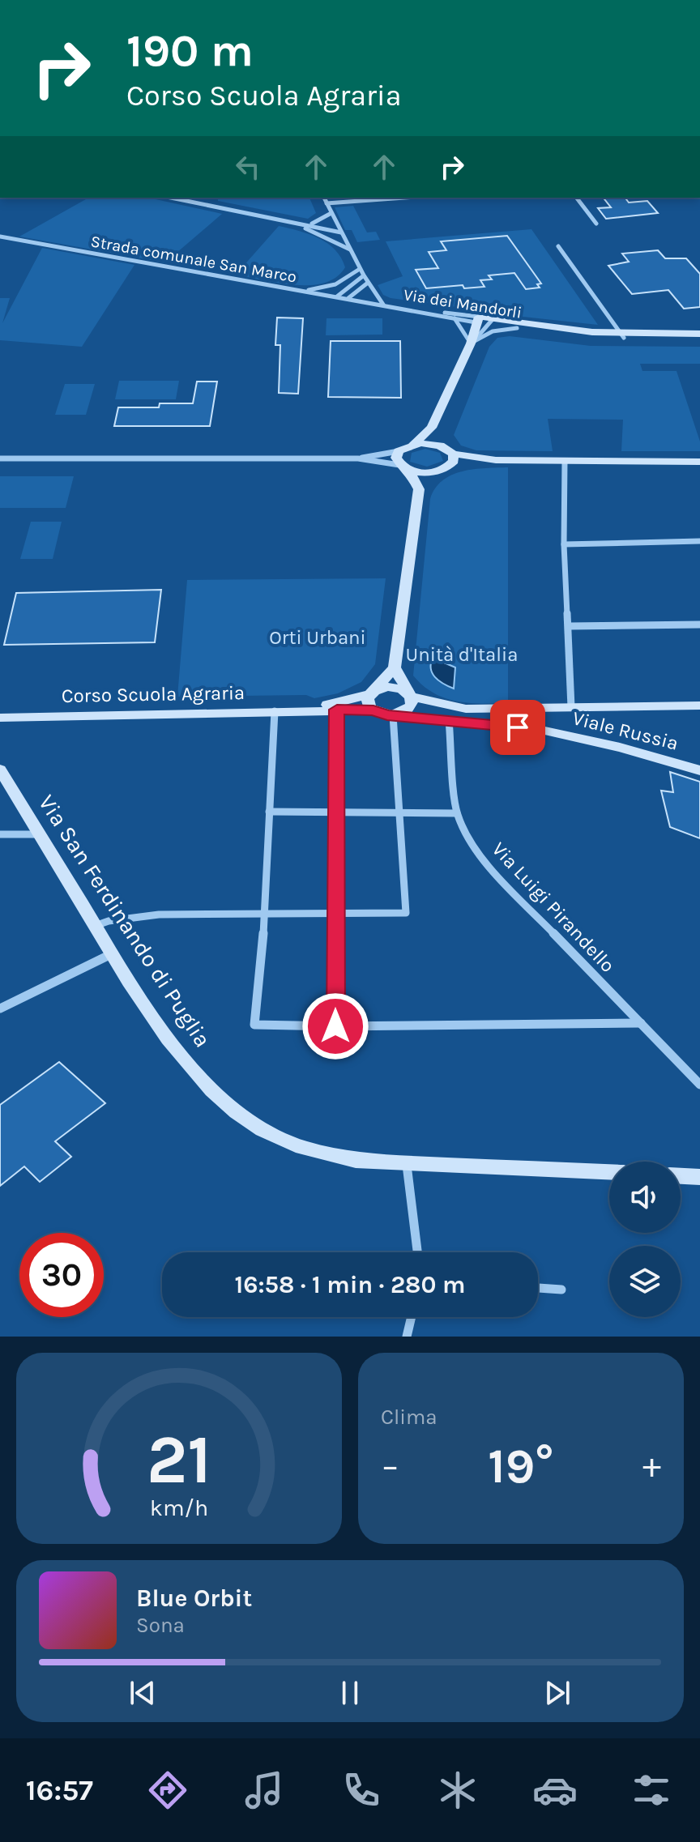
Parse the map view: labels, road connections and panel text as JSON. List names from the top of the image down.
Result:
{
  "streets": {
    "street": [
      "Strada comunale San Marco",
      "Via dei Mandorli",
      "Corso Scuola Agraria",
      "Viale Russia",
      "Via Luigi Pirandello",
      "Via San Ferdinando di Puglia"
    ]
  },
  "crossings": [
    ["Strada comunale San Marco", "Via dei Mandorli"],
    ["Corso Scuola Agraria", "Viale Russia"],
    ["Viale Russia", "Via Luigi Pirandello"]
  ],
  "parks": ["Orti Urbani", "Unità d'Italia"],
  "page": {
    "turn": ["190 m", "Corso Scuola Agraria"],
    "limit": "30",
    "trip": "16:58 · 1 min · 280 m",
    "tile": "Clima",
    "heat": ["−", "19°", "+"],
    "song": ["Blue Orbit", "Sona"],
    "tabs": "16:57",
    "gauge": ["21", "km/h"]
  }
}
